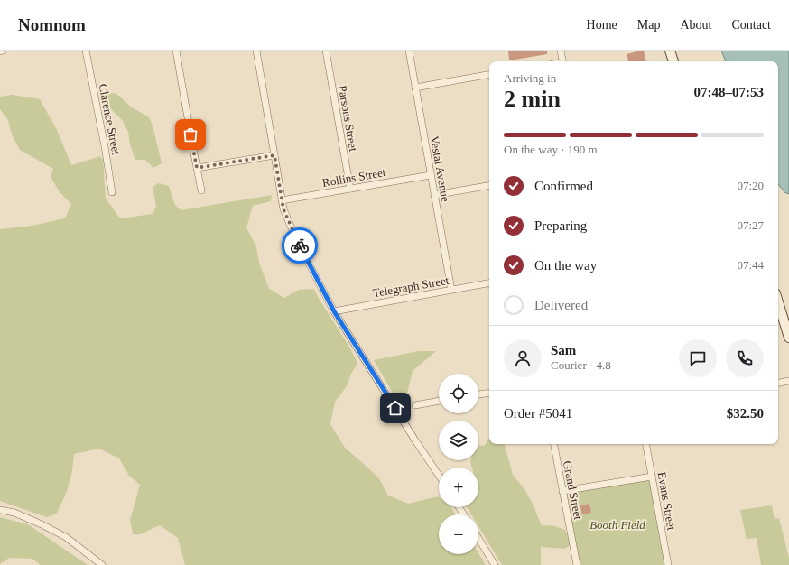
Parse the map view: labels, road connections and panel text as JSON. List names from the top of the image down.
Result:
{
  "streets": {
    "street": [
      "Parsons Street",
      "Clarence Street",
      "Vestal Avenue",
      "Rollins Street",
      "Telegraph Street",
      "Grand Street",
      "Evans Street"
    ]
  },
  "crossings": [
    ["Parsons Street", "Rollins Street"],
    ["Vestal Avenue", "Rollins Street"],
    ["Vestal Avenue", "Telegraph Street"]
  ],
  "parks": ["Booth Field"],
  "page": {
    "header": "Nomnom",
    "nav": [
      "Home",
      "Map",
      "About",
      "Contact"
    ],
    "heading": ["2 min", "Arriving in", "07:48–07:53"],
    "panel": [
      "Sam",
      "Courier · 4.8",
      "Order #5041",
      "$32.50"
    ],
    "bar": "On the way · 190 m",
    "list": [
      ["Confirmed", "07:20"],
      ["Preparing", "07:27"],
      ["On the way", "07:44"],
      "Delivered"
    ],
    "map_buttons": ["+", "−"]
  }
}
